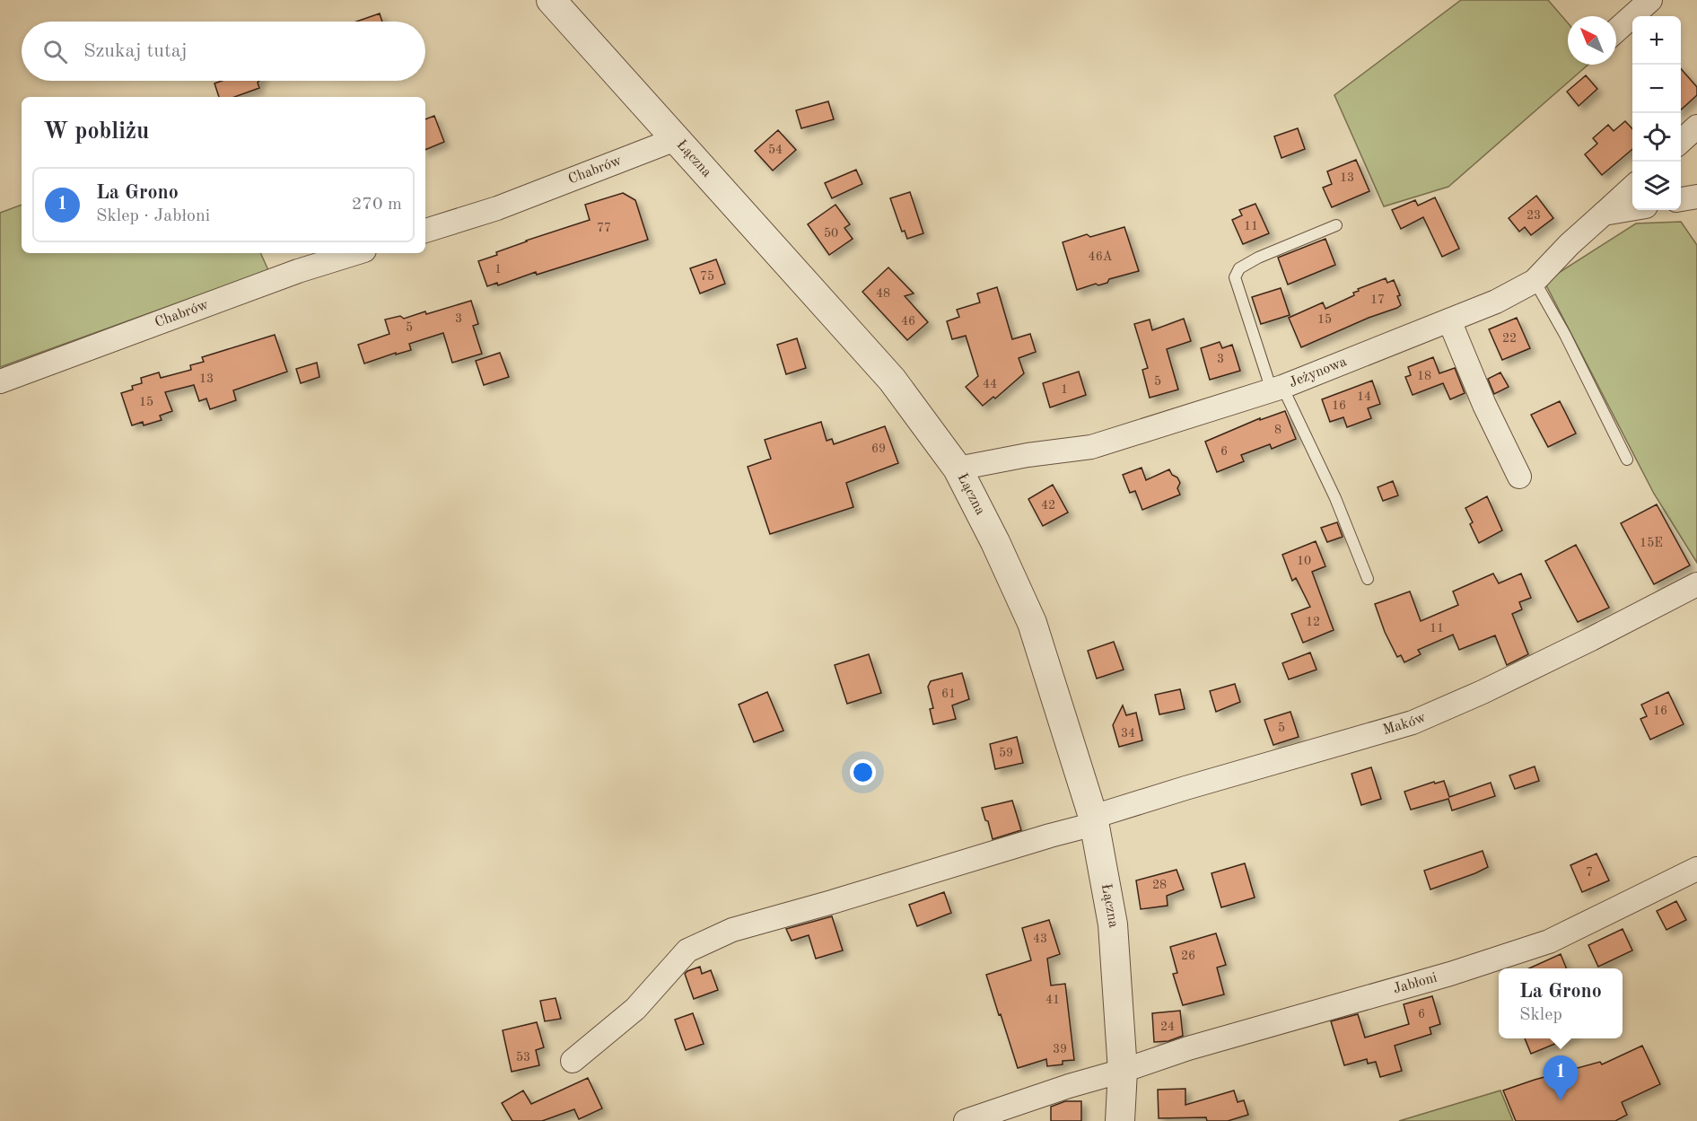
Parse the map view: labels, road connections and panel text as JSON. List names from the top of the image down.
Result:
{
  "streets": {
    "street": [
      "Łączna",
      "Chabrów",
      "Jeżynowa",
      "Maków",
      "Jabłoni"
    ]
  },
  "crossings": [
    ["Łączna", "Chabrów"],
    ["Łączna", "Jeżynowa"],
    ["Łączna", "Maków"],
    ["Łączna", "Jabłoni"]
  ],
  "house_numbers": [
    "54",
    "13",
    "23",
    "11",
    "77",
    "50",
    "46A",
    "1",
    "75",
    "48",
    "17",
    "3",
    "15",
    "46",
    "5",
    "22",
    "3",
    "18",
    "13",
    "5",
    "44",
    "1",
    "14",
    "15",
    "16",
    "8",
    "69",
    "6",
    "42",
    "15E",
    "10",
    "12",
    "11",
    "61",
    "16",
    "5",
    "34",
    "59",
    "7",
    "28",
    "43",
    "26",
    "41",
    "6",
    "24",
    "39",
    "53"
  ],
  "north": "top left",
  "page": {
    "map_buttons": ["+", "−"],
    "search": "Szukaj tutaj",
    "heading": "W pobliżu",
    "list": [
      {
        "mark": "1",
        "name": "La Grono",
        "note": "Sklep · Jabłoni",
        "value": "270 m"
      }
    ],
    "popup": ["La Grono", "Sklep"],
    "pins": "1"
  }
}
